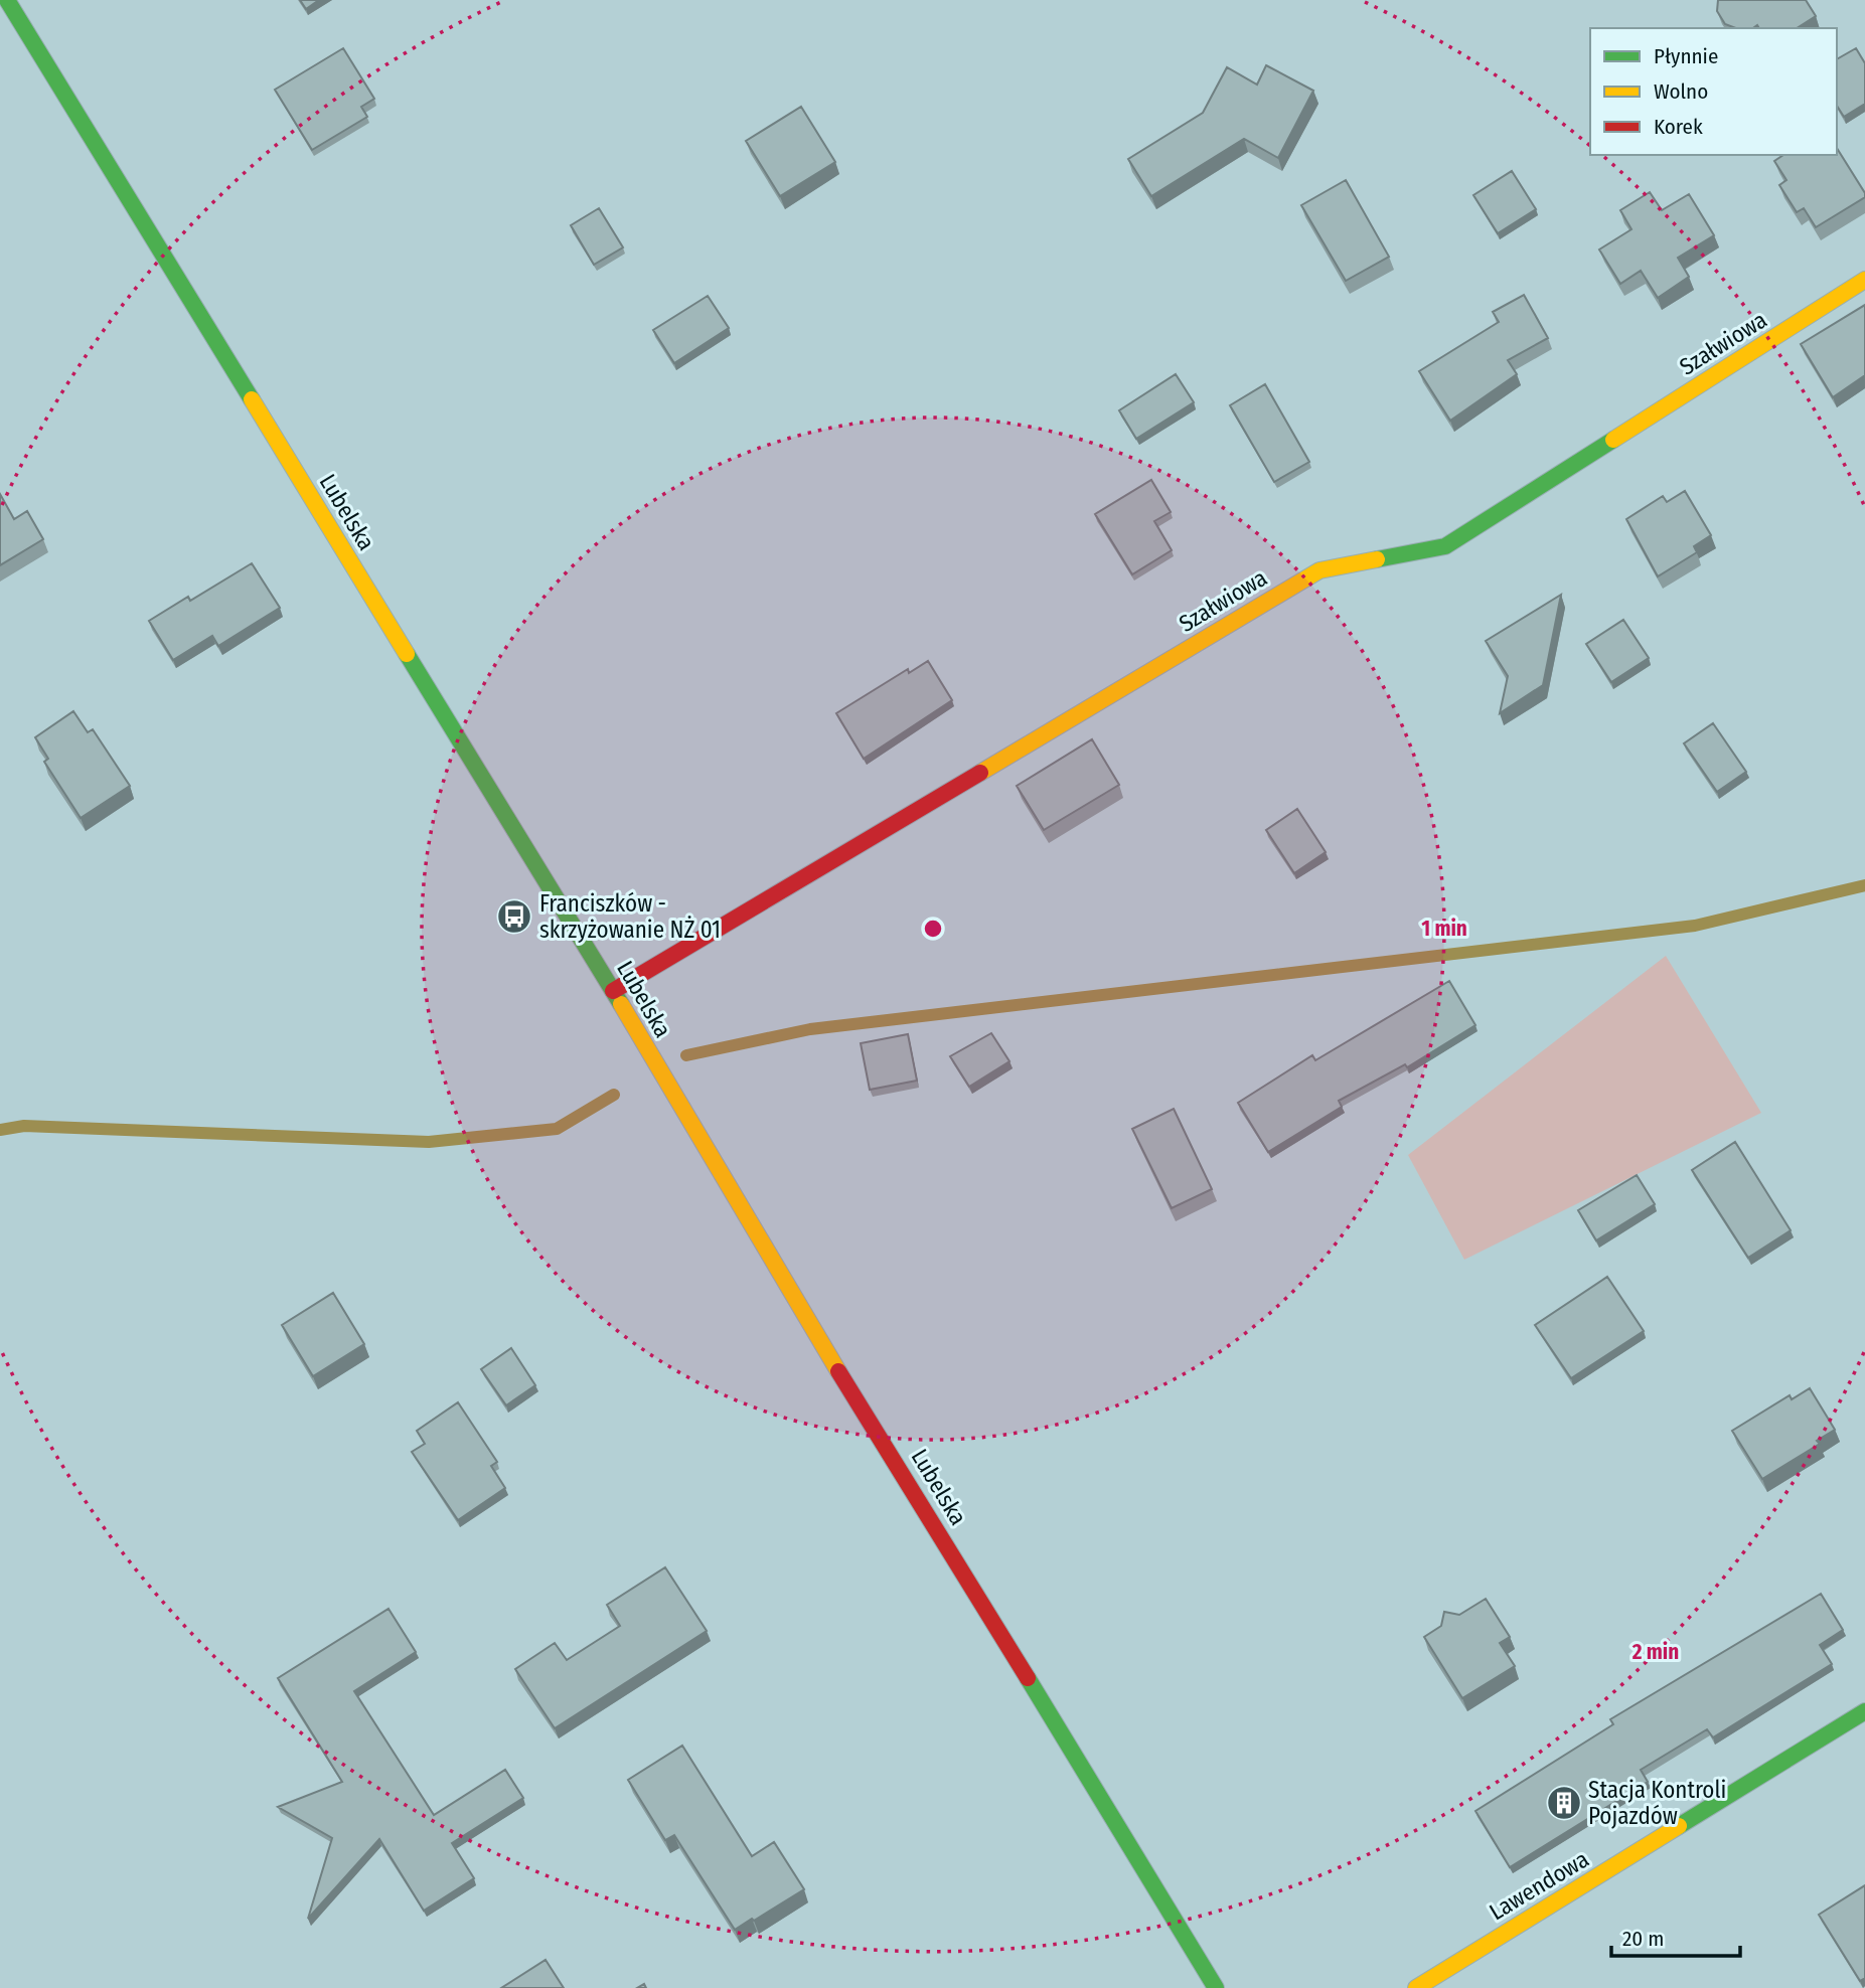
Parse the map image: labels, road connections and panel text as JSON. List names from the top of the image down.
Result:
{
  "streets": {
    "main road": ["Szałwiowa", "Lubelska", "Lawendowa"]
  },
  "crossings": [
    ["Szałwiowa", "Lubelska"]
  ],
  "places": {
    "bus stop": ["Franciszków - skrzyżowanie NŻ 01"],
    "building": ["Stacja Kontroli Pojazdów"]
  },
  "legend": ["Płynnie", "Wolno", "Korek"],
  "scale_bar": "20 m",
  "rings": ["1 min", "2 min"]
}
